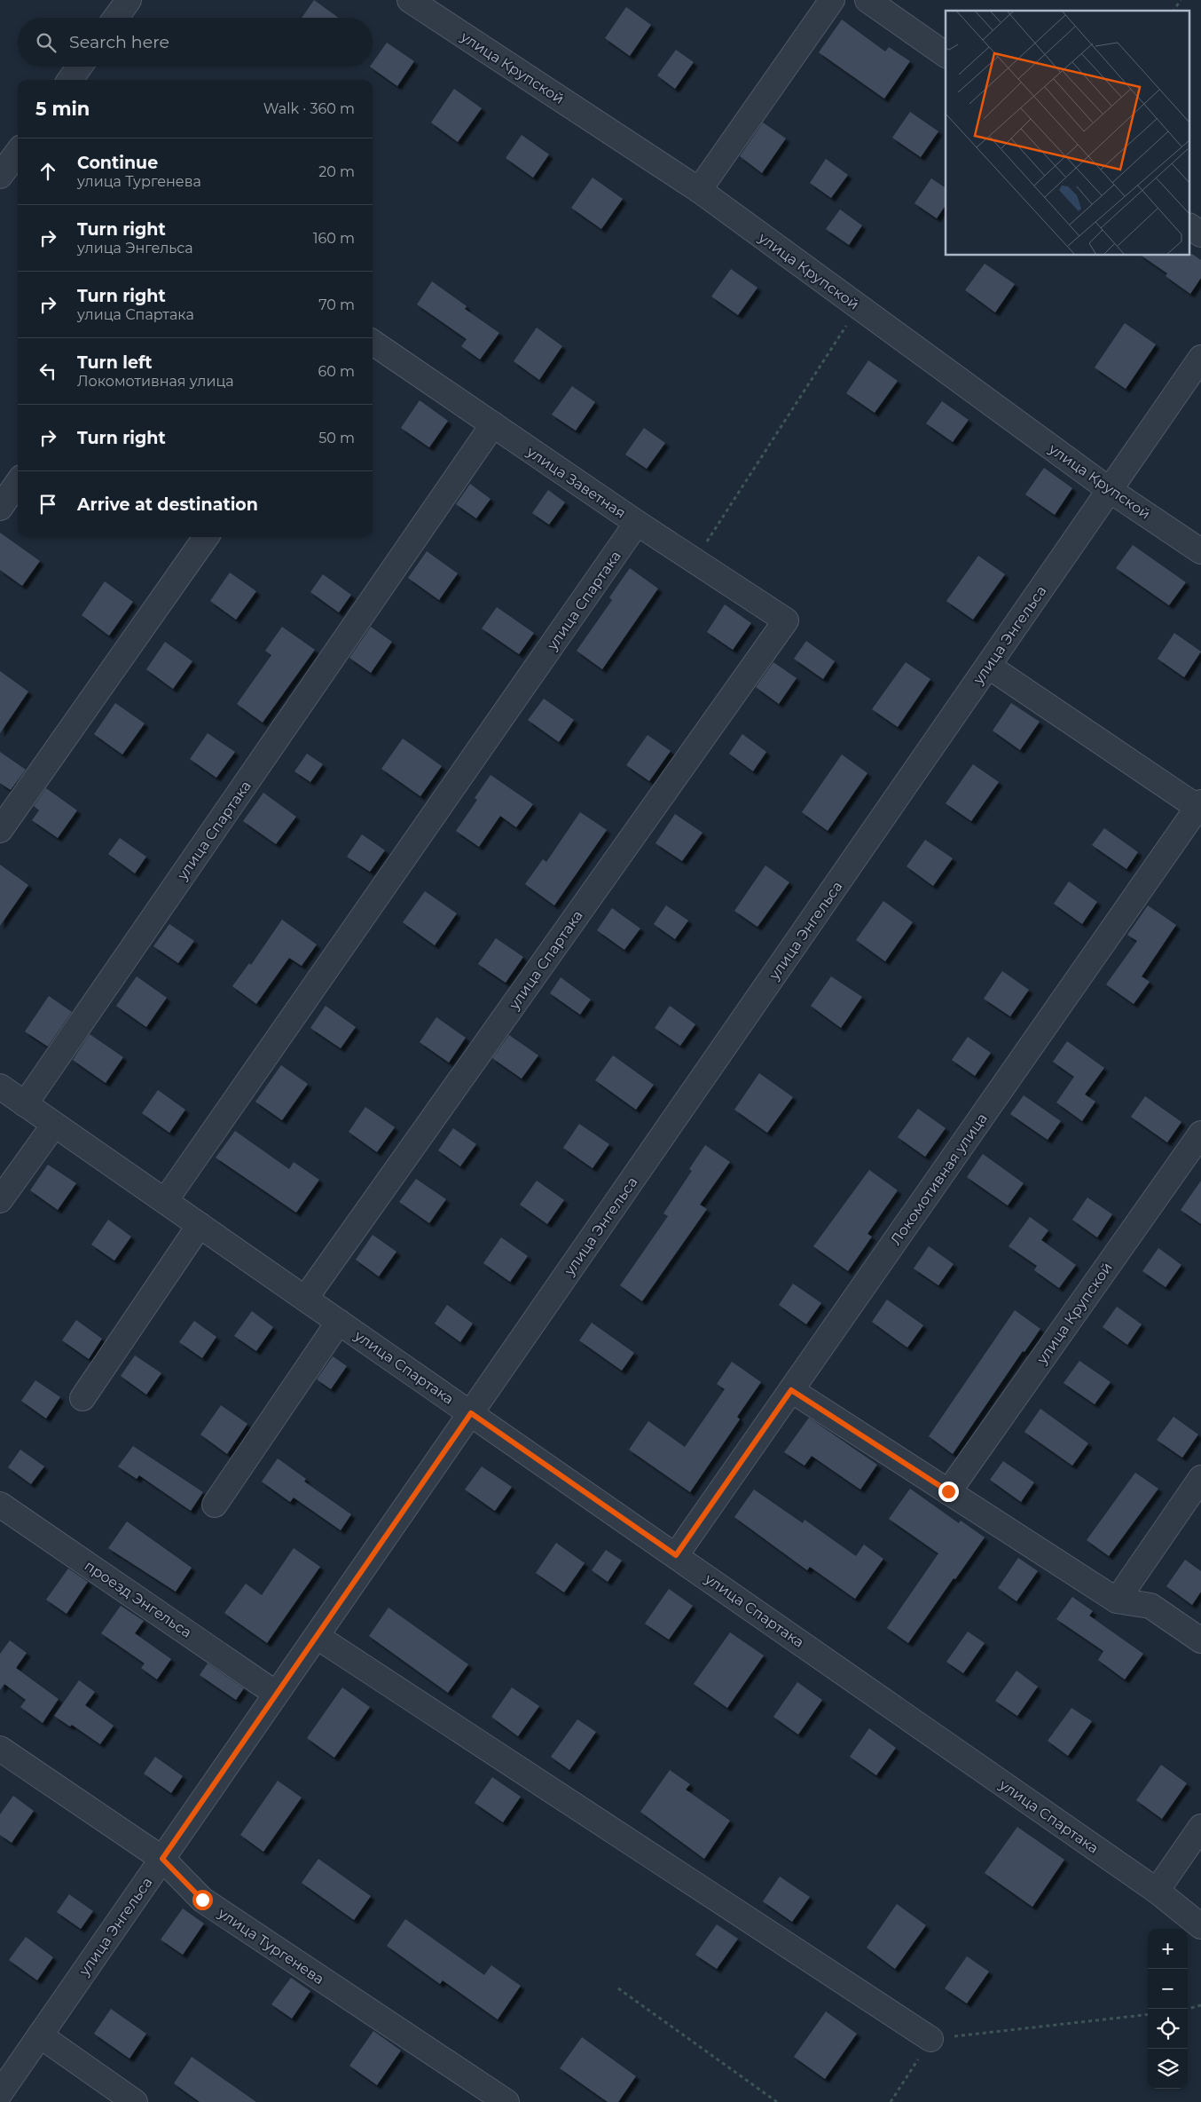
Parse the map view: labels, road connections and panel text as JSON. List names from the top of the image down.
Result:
{
  "streets": {
    "street": [
      "улица Крупской",
      "улица Заветная",
      "улица Спартака",
      "улица Энгельса",
      "Локомотивная улица",
      "проезд Энгельса",
      "улица Тургенева"
    ]
  },
  "crossings": [
    ["улица Крупской", "улица Энгельса"],
    ["улица Заветная", "улица Спартака"],
    ["улица Спартака", "улица Энгельса"],
    ["улица Спартака", "Локомотивная улица"],
    ["улица Энгельса", "проезд Энгельса"],
    ["улица Энгельса", "улица Тургенева"]
  ],
  "page": {
    "search": "Search here",
    "heading": ["5 min", "Walk · 360 m"],
    "list": [
      ["Continue", "улица Тургенева", "20 m"],
      ["Turn right", "улица Энгельса", "160 m"],
      ["Turn right", "улица Спартака", "70 m"],
      ["Turn left", "Локомотивная улица", "60 m"],
      ["Turn right", "50 m"],
      "Arrive at destination"
    ],
    "map_buttons": ["+", "−"]
  }
}
